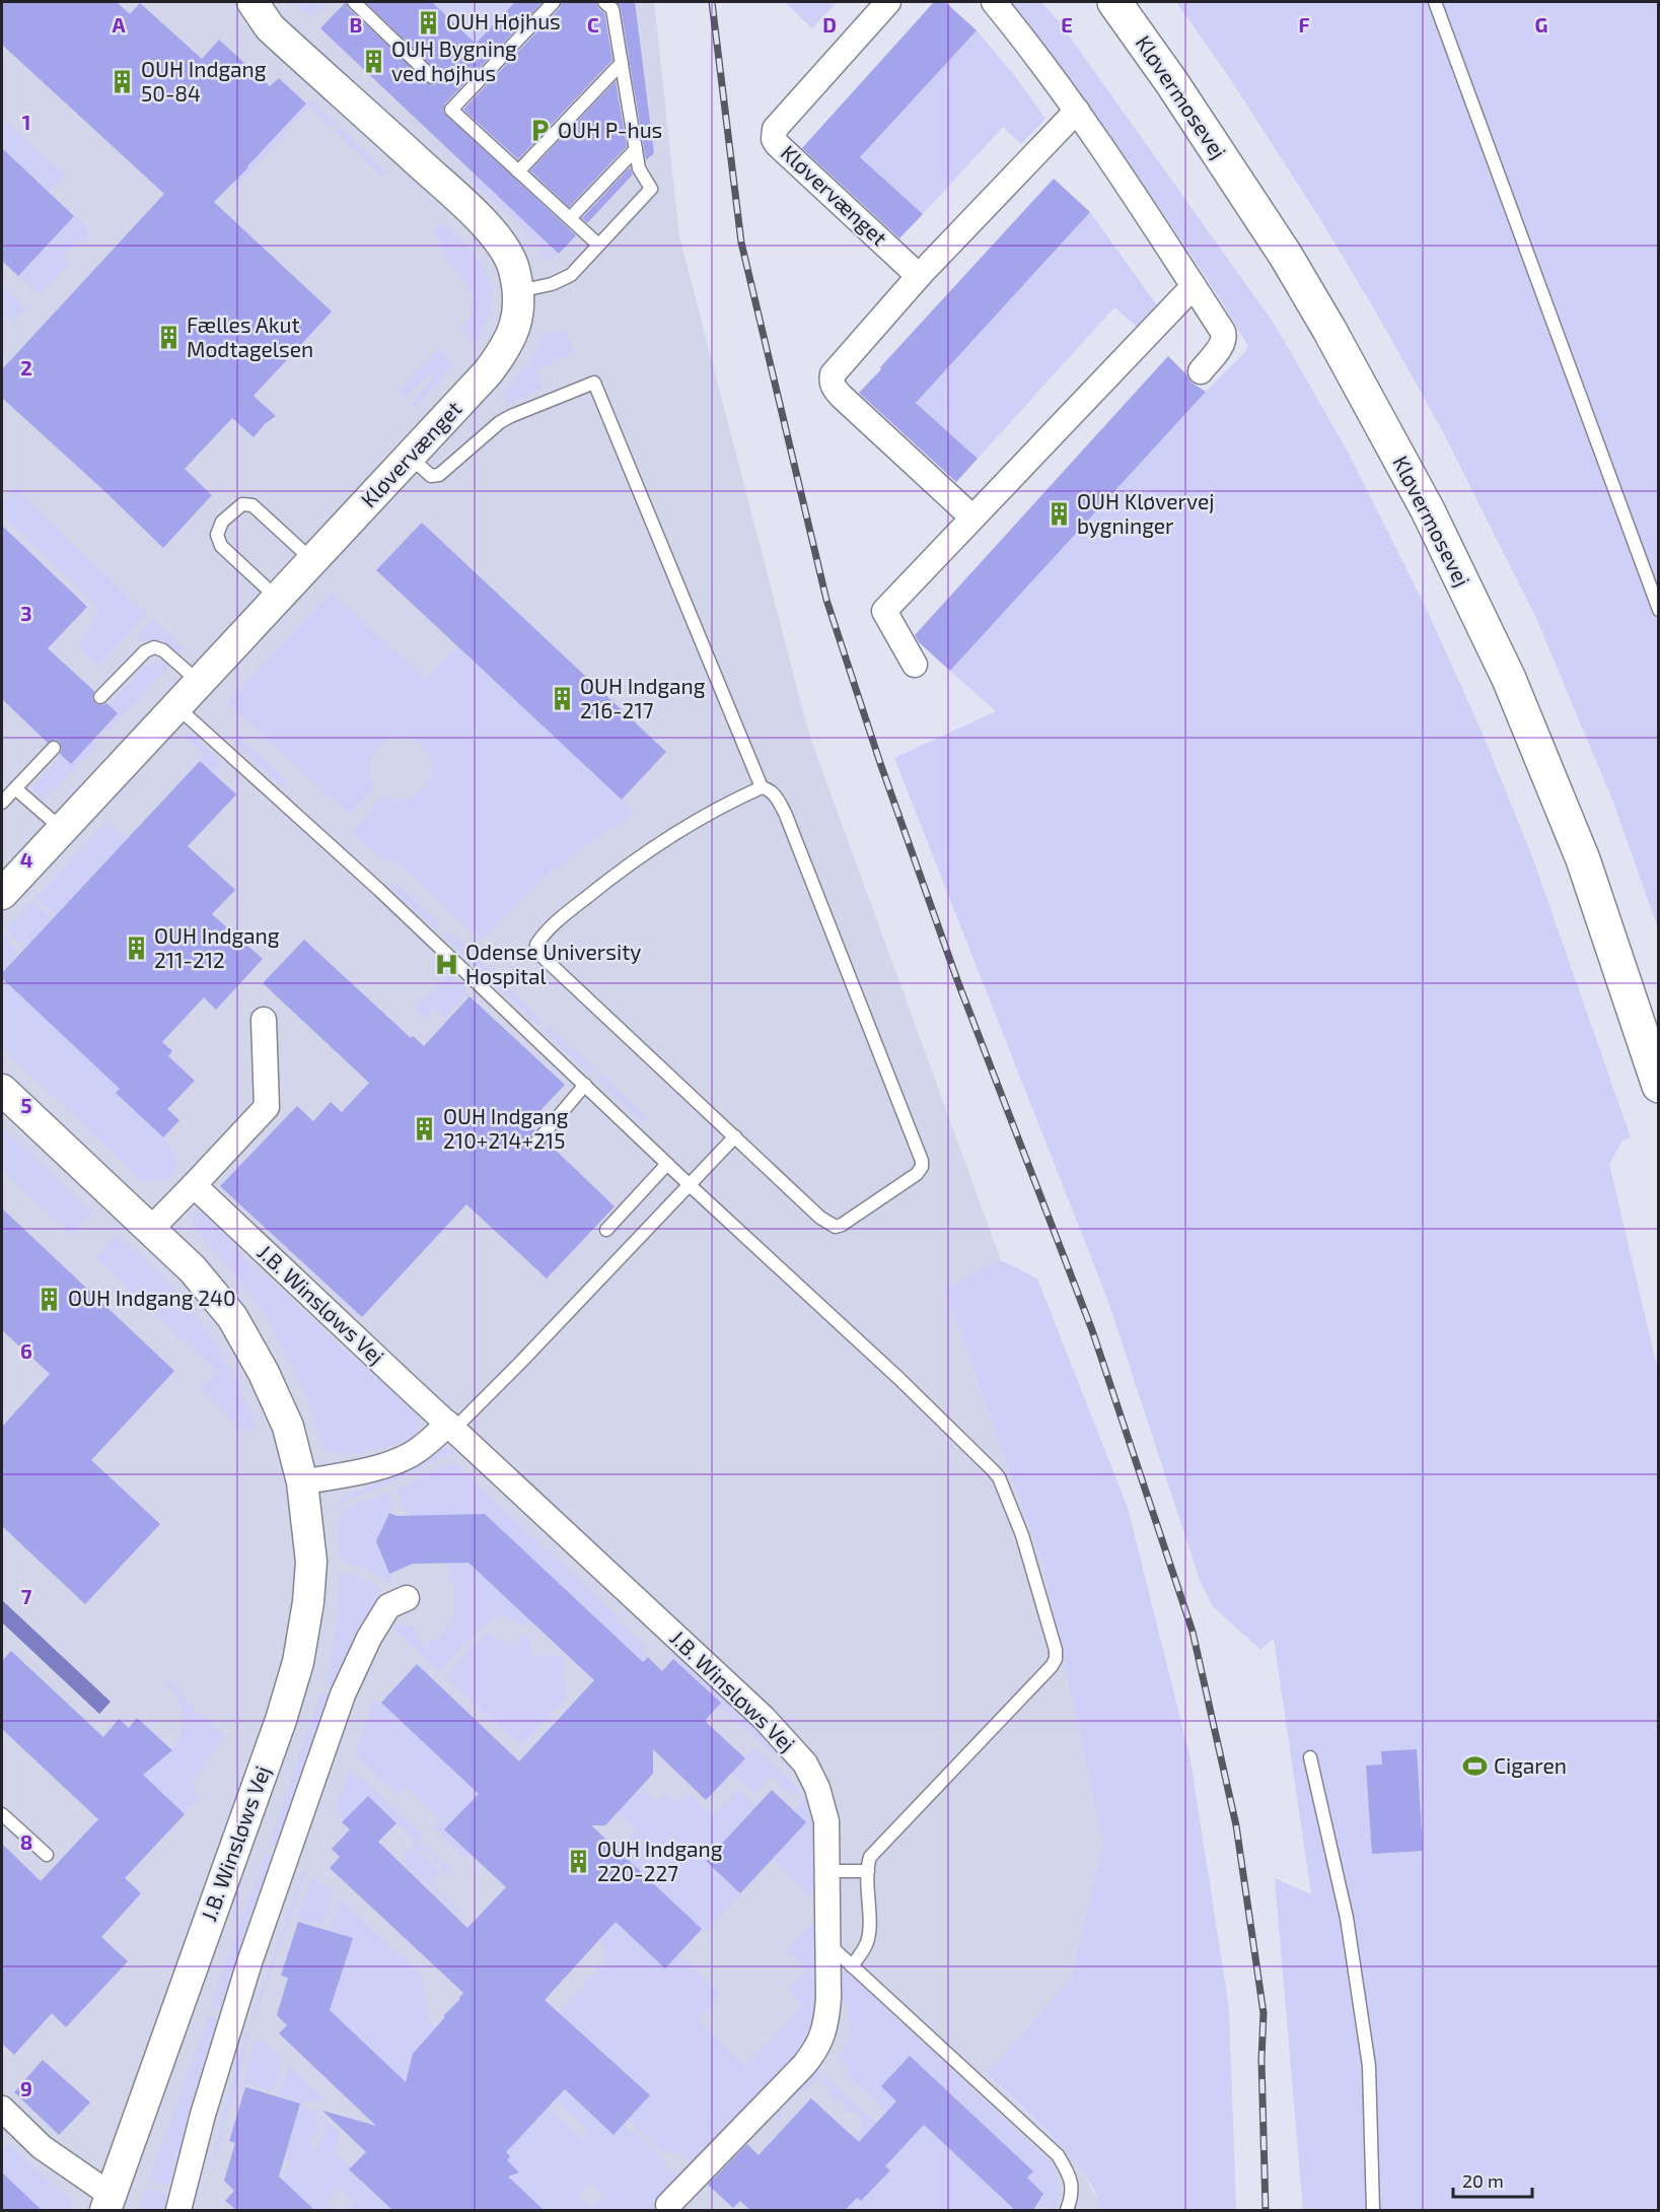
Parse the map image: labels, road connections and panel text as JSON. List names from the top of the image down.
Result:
{
  "streets": {
    "main road": ["Kløvermosevej"],
    "street": ["Kløvervænget", "J.B. Winsløws Vej"]
  },
  "places": {
    "building": [
      "OUH Højhus",
      "OUH Bygning ved højhus",
      "OUH Indgang 50-84",
      "Fælles Akut Modtagelsen",
      "OUH Kløvervej bygninger",
      "OUH Indgang 216-217",
      "OUH Indgang 211-212",
      "OUH Indgang 210+214+215",
      "OUH Indgang 240",
      "OUH Indgang 220-227"
    ],
    "parking": ["OUH P-hus"],
    "hospital": ["Odense University Hospital"],
    "sports": ["Cigaren"]
  },
  "scale_bar": "20 m",
  "grid": {
    "columns": [
      "A",
      "B",
      "C",
      "D",
      "E",
      "F",
      "G"
    ],
    "rows": [
      "1",
      "2",
      "3",
      "4",
      "5",
      "6",
      "7",
      "8",
      "9"
    ]
  }
}
